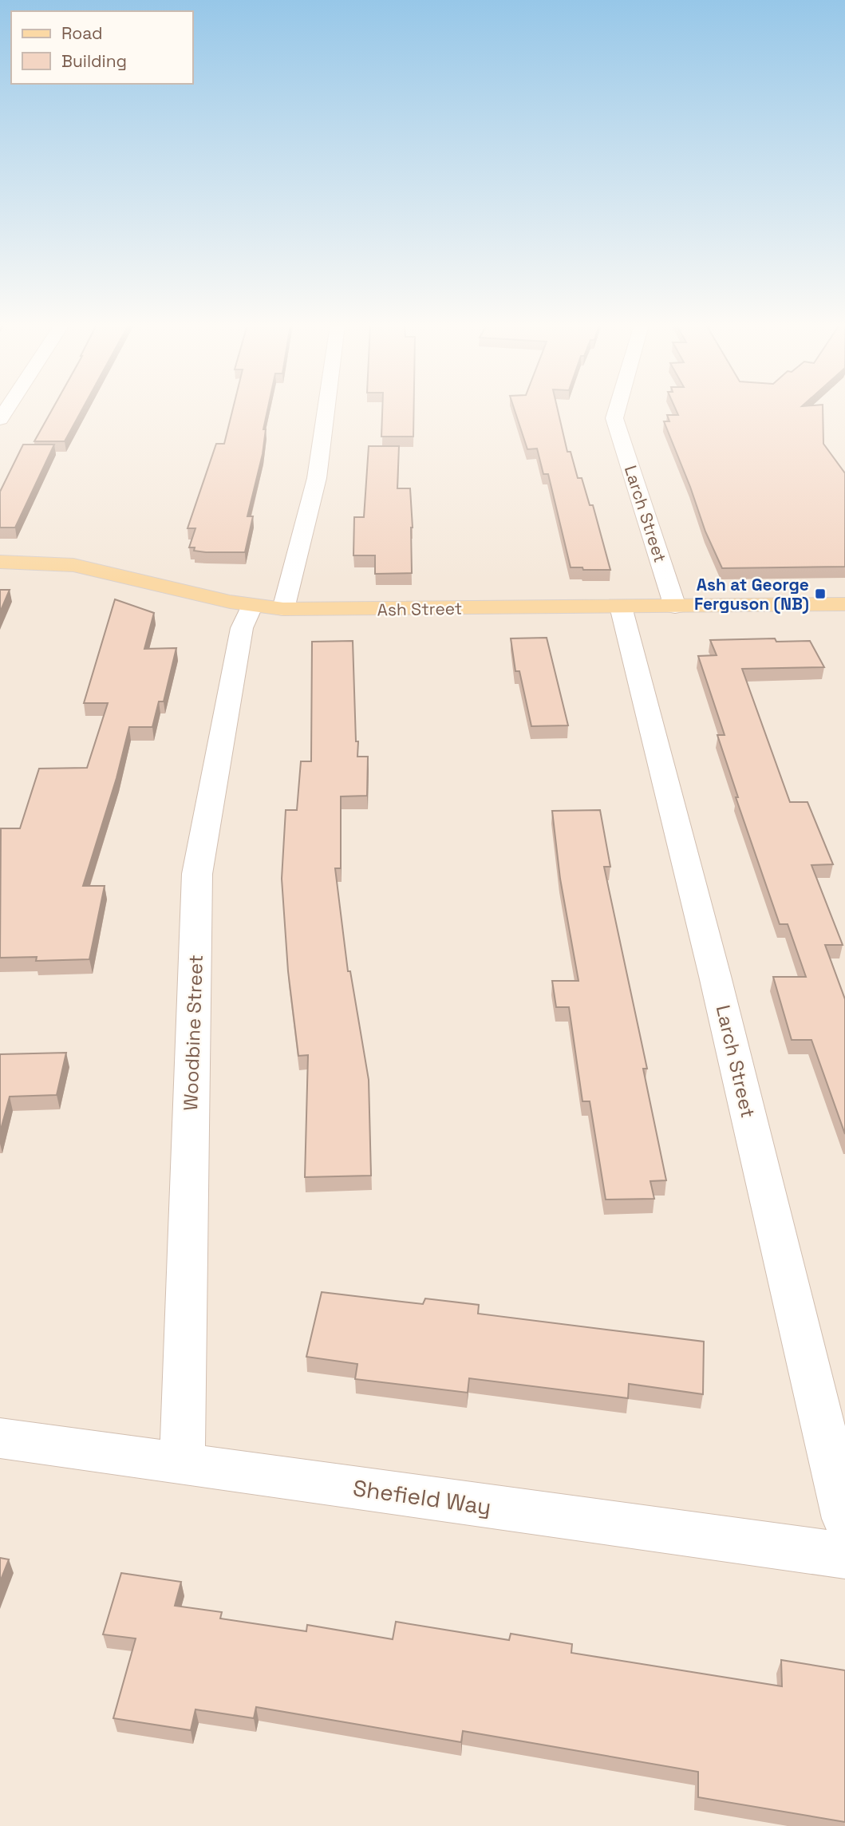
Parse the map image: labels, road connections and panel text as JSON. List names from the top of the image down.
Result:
{
  "streets": {
    "main road": ["Ash Street"],
    "street": ["Larch Street", "Woodbine Street", "Shefield Way"]
  },
  "crossings": [
    ["Larch Street", "Ash Street"],
    ["Ash Street", "Woodbine Street"],
    ["Woodbine Street", "Shefield Way"]
  ],
  "places": {
    "transit": ["Ash at George Ferguson (NB)"]
  },
  "legend": ["Road", "Building"]
}
